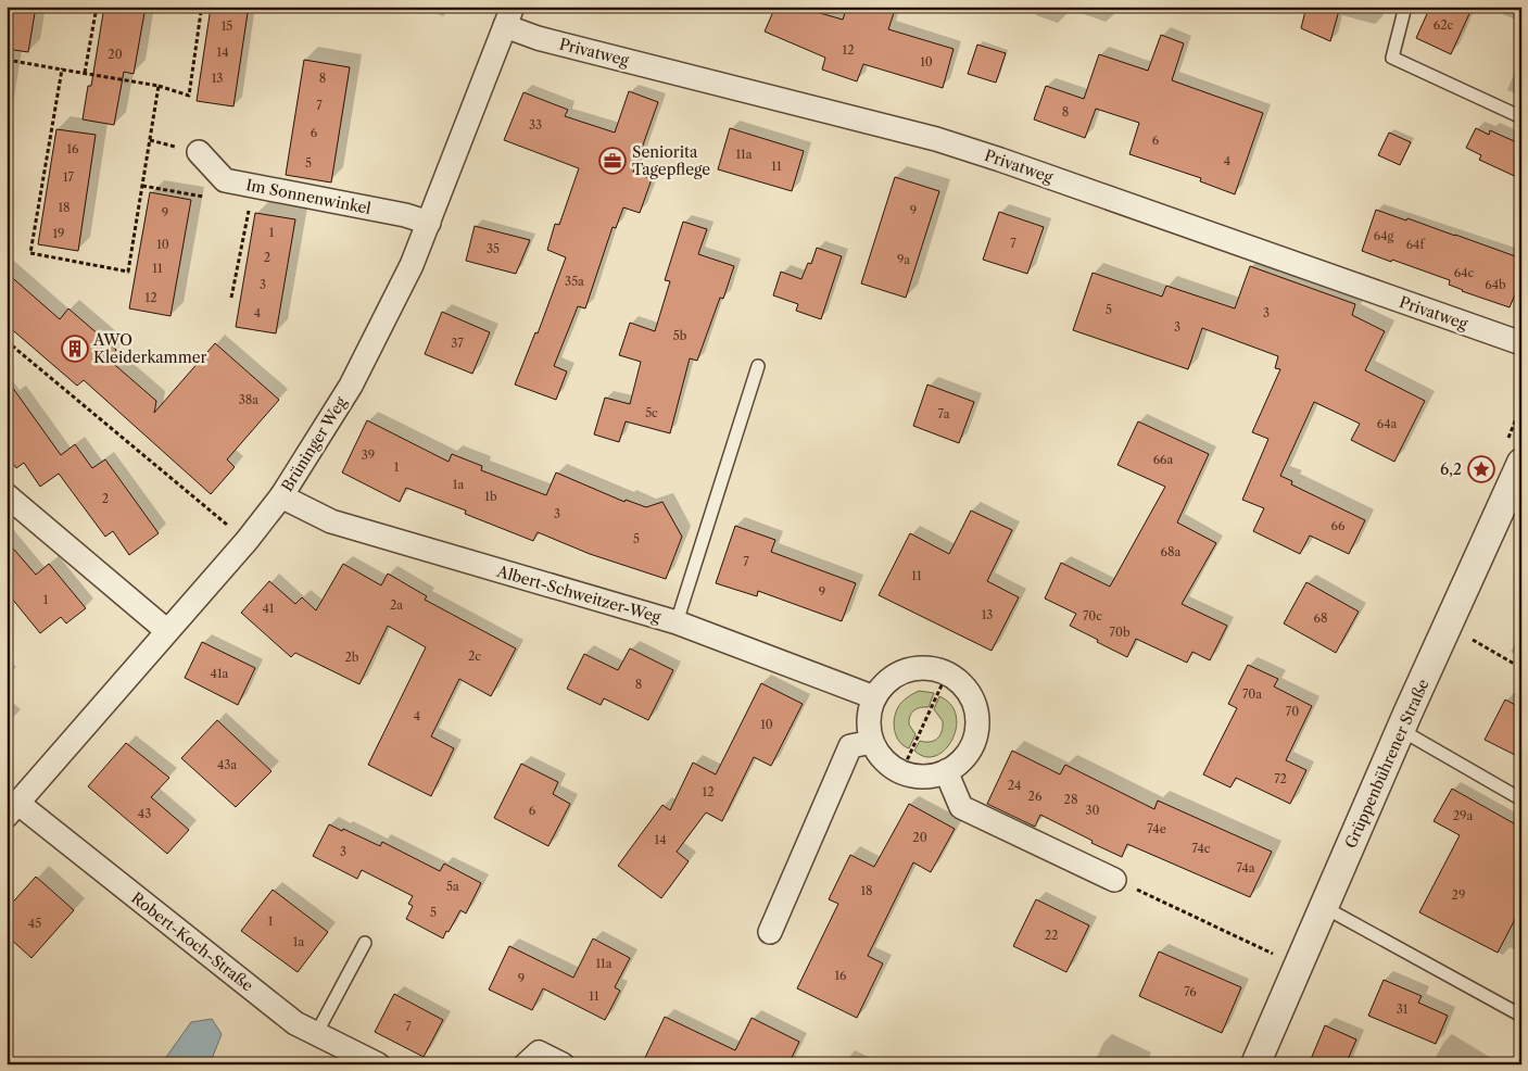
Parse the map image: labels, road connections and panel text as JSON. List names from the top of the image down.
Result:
{
  "streets": {
    "street": [
      "Privatweg",
      "Im Sonnenwinkel",
      "Brüninger Weg",
      "Albert-Schweitzer-Weg",
      "Grüppenbührener Straße",
      "Robert-Koch-Straße"
    ]
  },
  "crossings": [
    ["Privatweg", "Brüninger Weg"],
    ["Im Sonnenwinkel", "Brüninger Weg"],
    ["Brüninger Weg", "Albert-Schweitzer-Weg"],
    ["Brüninger Weg", "Robert-Koch-Straße"]
  ],
  "places": {
    "office": ["Seniorita Tagepflege"],
    "building": ["AWO Kleiderkammer"],
    "place": ["6,2"]
  },
  "house_numbers": [
    "62c",
    "15",
    "12",
    "14",
    "20",
    "10",
    "13",
    "8",
    "7",
    "8",
    "33",
    "6",
    "6",
    "16",
    "11a",
    "4",
    "5",
    "11",
    "17",
    "18",
    "9",
    "9",
    "1",
    "19",
    "64g",
    "7",
    "10",
    "64f",
    "35",
    "2",
    "9a",
    "11",
    "64c",
    "35a",
    "3",
    "64b",
    "12",
    "5",
    "4",
    "3",
    "3",
    "5b",
    "37",
    "38a",
    "5c",
    "7a",
    "64a",
    "39",
    "66a",
    "1",
    "1a",
    "1b",
    "2",
    "3",
    "66",
    "5",
    "68a",
    "7",
    "11",
    "9",
    "1",
    "2a",
    "41",
    "13",
    "70c",
    "68",
    "70b",
    "2c",
    "2b",
    "41a",
    "8",
    "70a",
    "70",
    "4",
    "10",
    "43a",
    "72",
    "24",
    "12",
    "26",
    "28",
    "6",
    "30",
    "43",
    "29a",
    "74e",
    "20",
    "14",
    "74c",
    "3",
    "74a",
    "5a",
    "18",
    "29",
    "5",
    "1",
    "45",
    "22",
    "1a",
    "11a",
    "16",
    "9",
    "76",
    "11",
    "31",
    "7"
  ]
}
